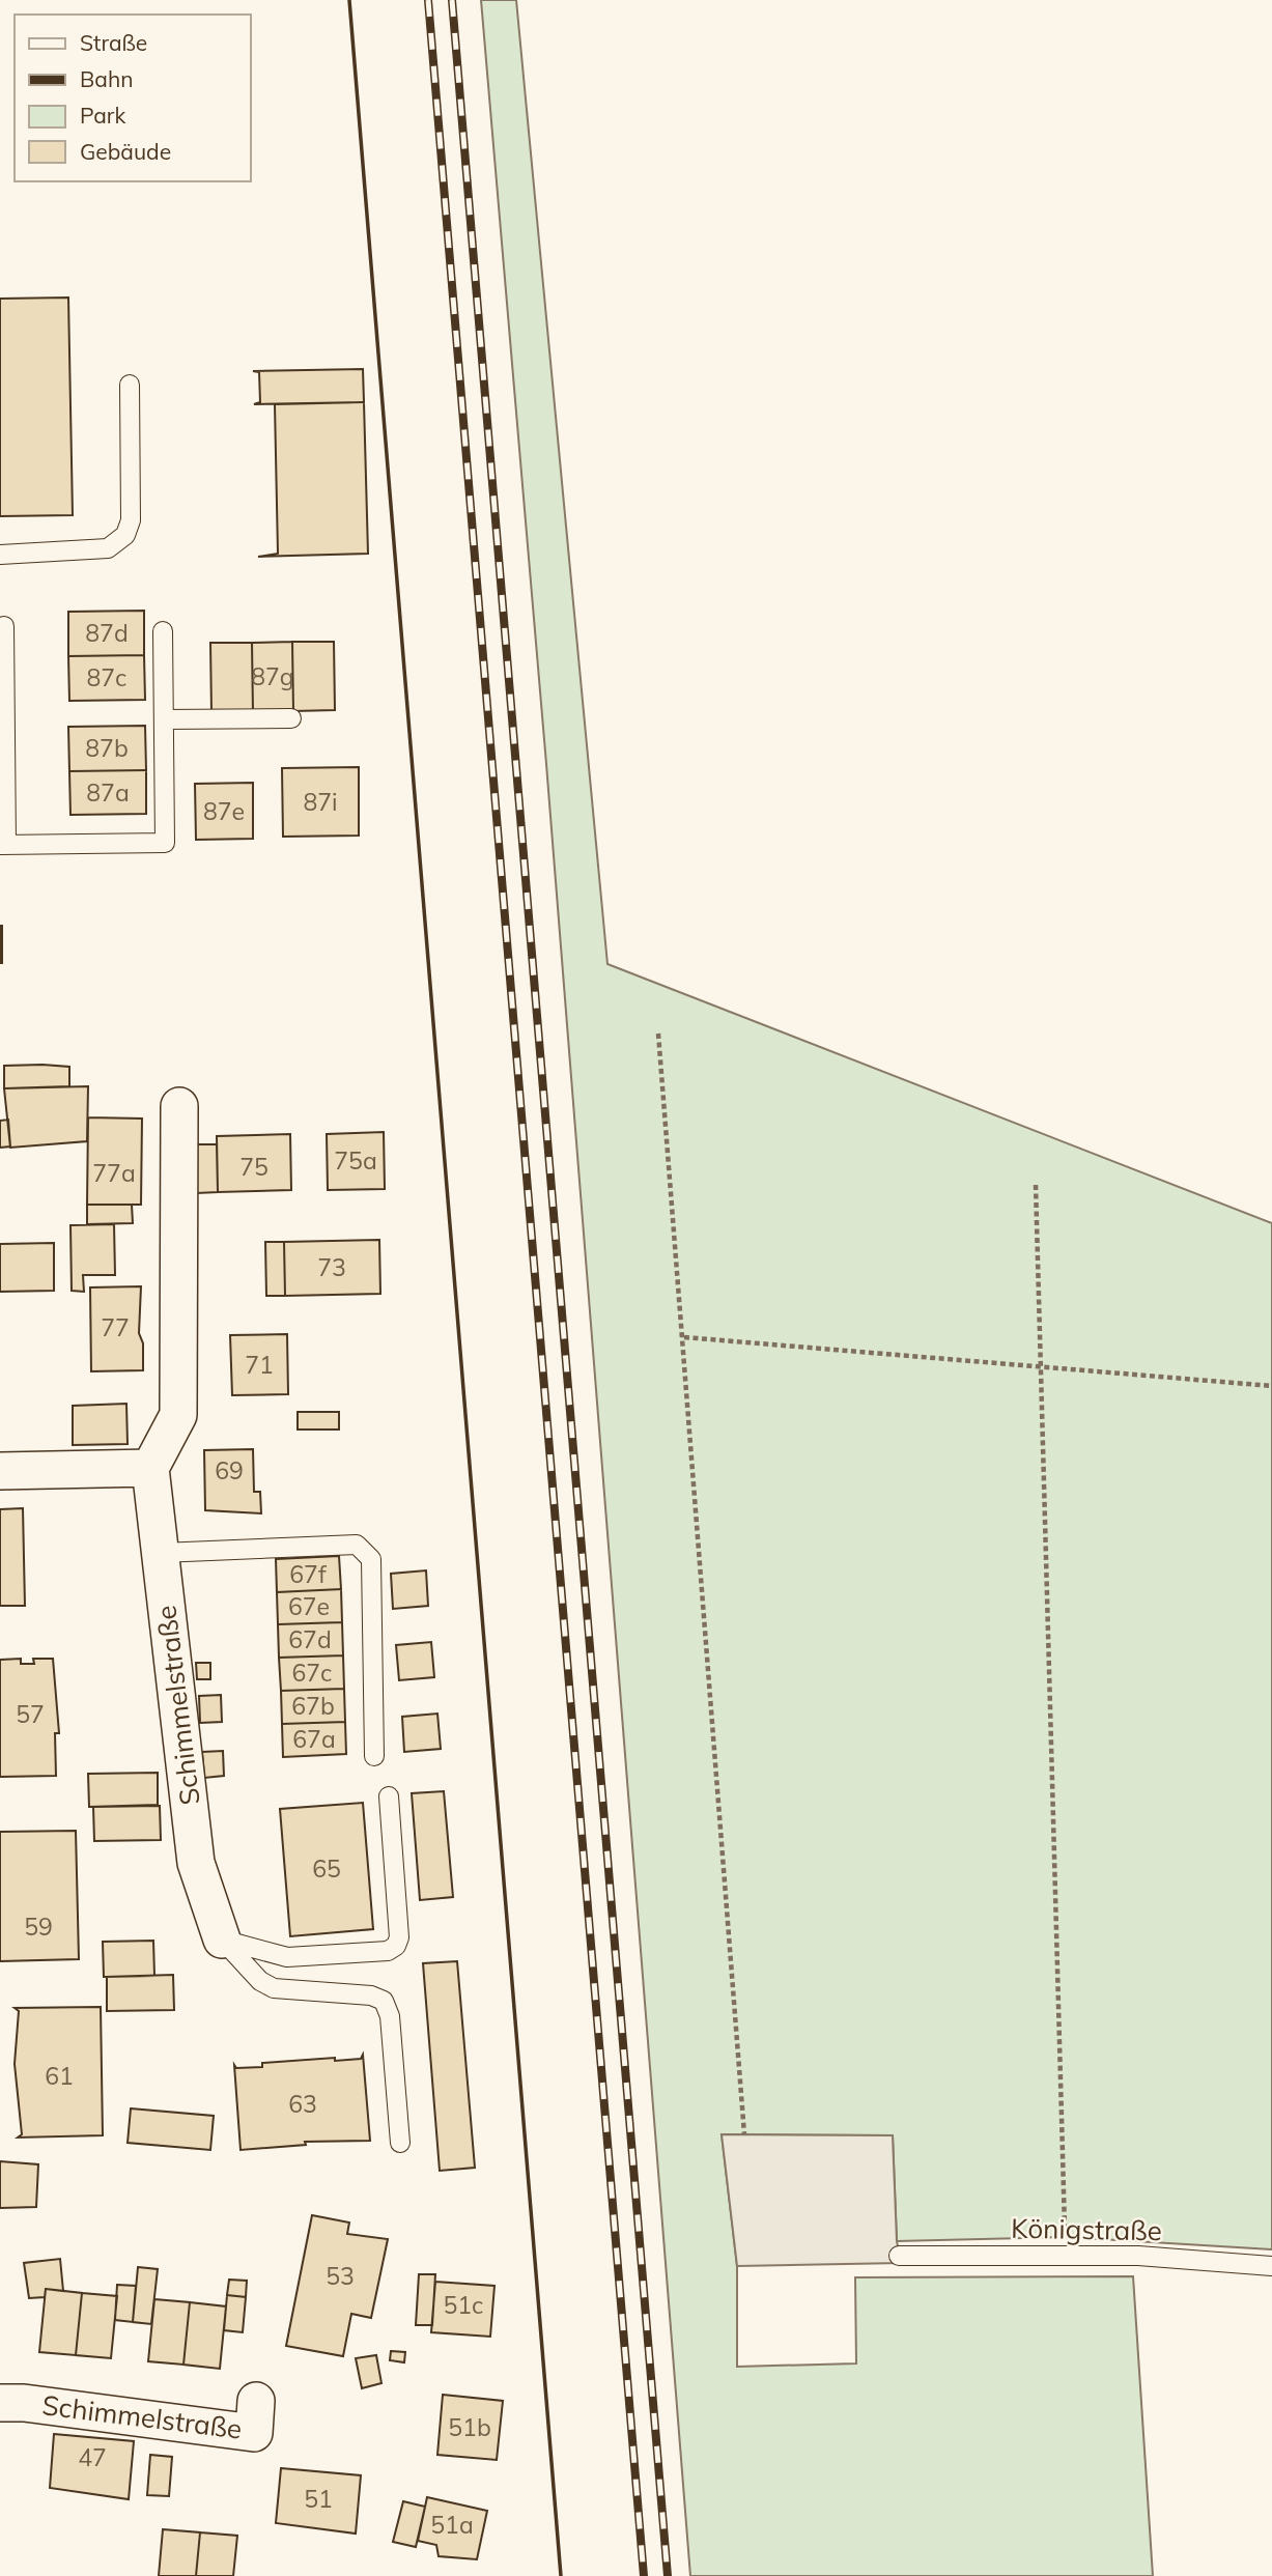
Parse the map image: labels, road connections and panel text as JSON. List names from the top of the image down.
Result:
{
  "streets": {
    "street": ["Schimmelstraße"],
    "lane": ["Königstraße"]
  },
  "house_numbers": [
    "87d",
    "87g",
    "87c",
    "87b",
    "87a",
    "87i",
    "87e",
    "75a",
    "75",
    "77a",
    "73",
    "77",
    "71",
    "69",
    "67f",
    "67e",
    "67d",
    "67c",
    "67b",
    "57",
    "67a",
    "65",
    "59",
    "61",
    "63",
    "53",
    "51c",
    "51b",
    "47",
    "51",
    "51a"
  ],
  "legend": [
    "Straße",
    "Bahn",
    "Park",
    "Gebäude"
  ]
}
